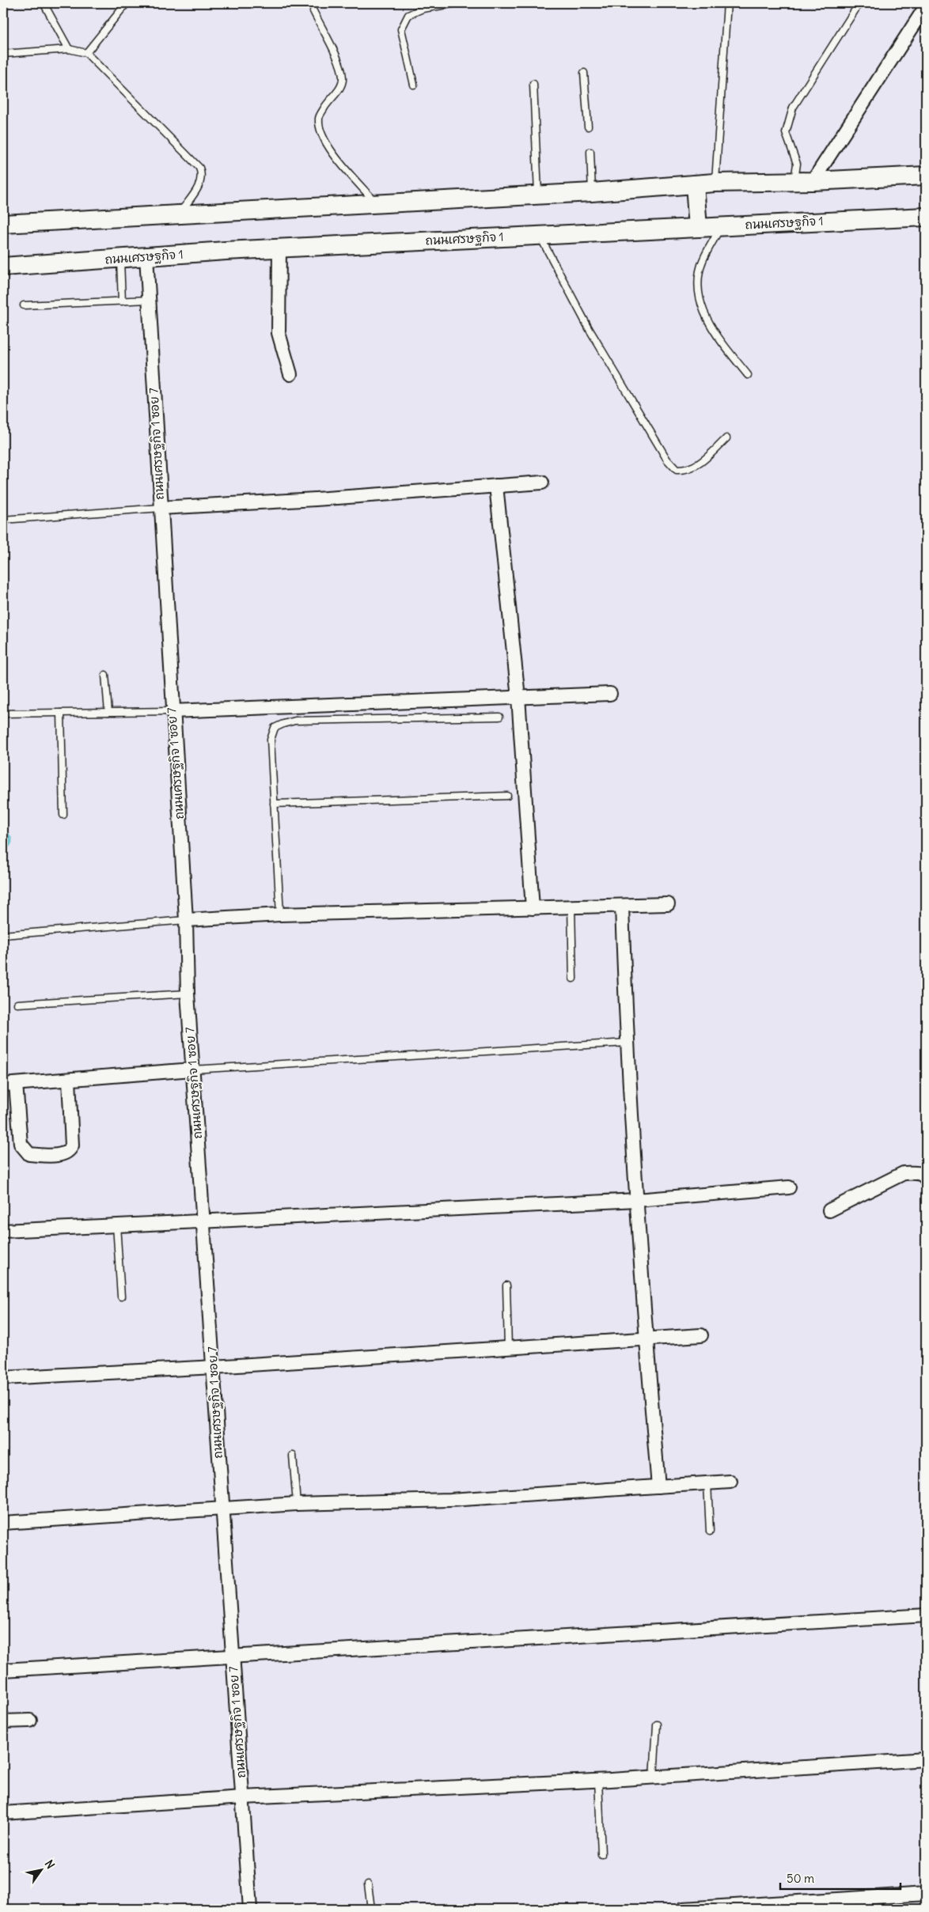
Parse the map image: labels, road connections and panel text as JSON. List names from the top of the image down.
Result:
{
  "streets": {
    "main road": ["ถนนเศรษฐกิจ 1"],
    "street": ["ถนนเศรษฐกิจ 1 ซอย 7"]
  },
  "crossings": [
    ["ถนนเศรษฐกิจ 1", "ถนนเศรษฐกิจ 1 ซอย 7"]
  ],
  "scale_bar": "50 m",
  "north": "top right"
}
